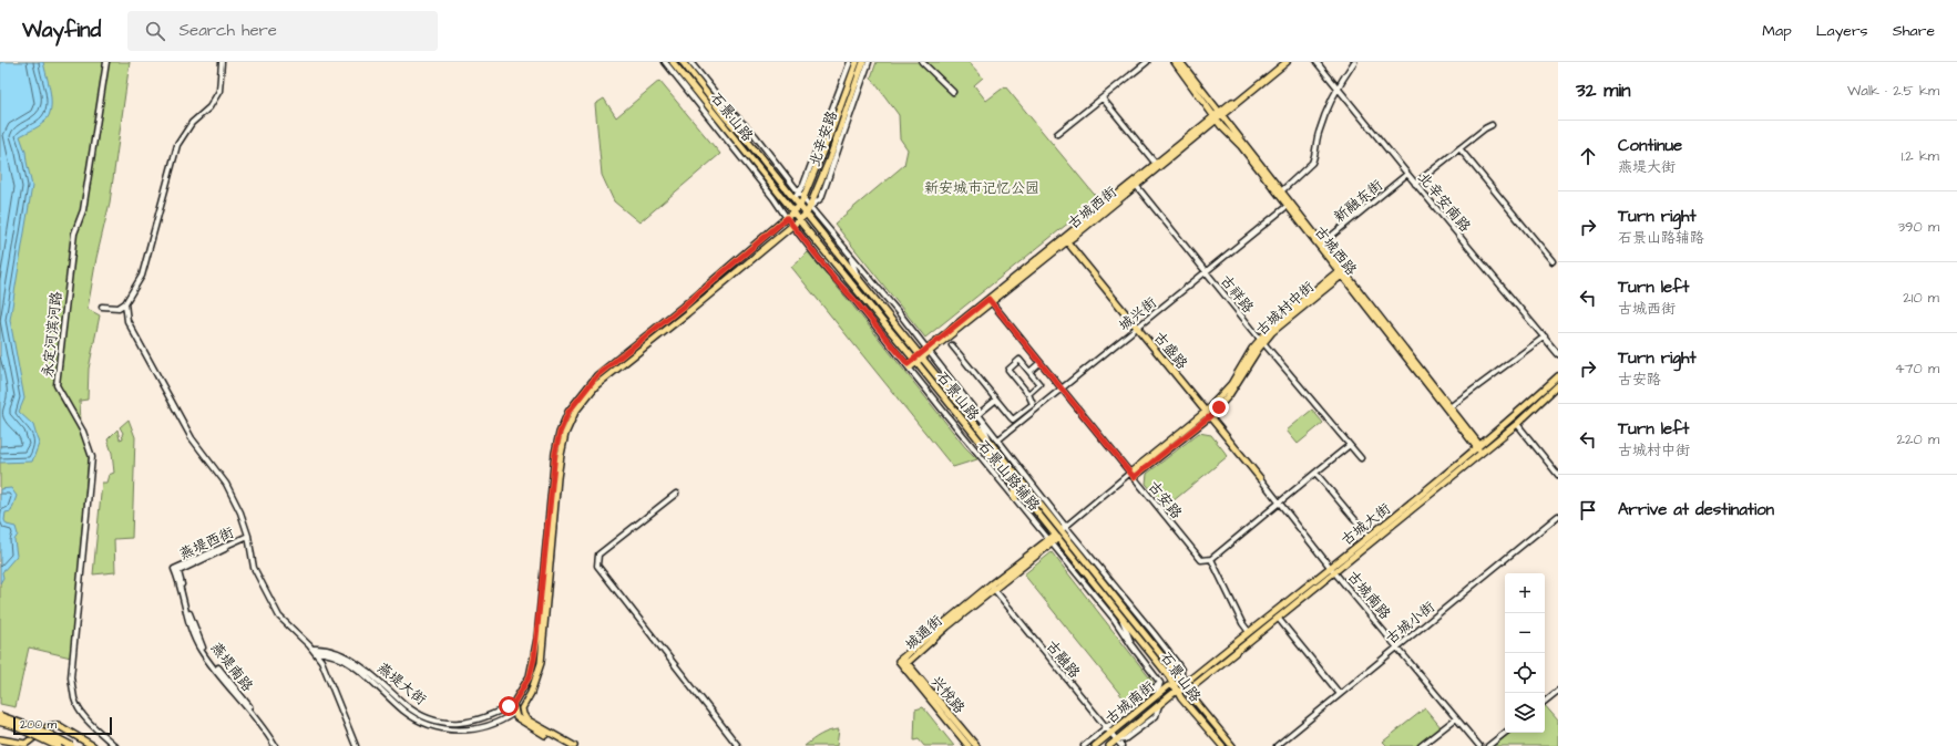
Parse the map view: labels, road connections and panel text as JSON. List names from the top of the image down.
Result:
{
  "streets": {
    "main road": [
      "石景山路",
      "北辛安路",
      "古城西街",
      "古城西路",
      "古城村中街",
      "古盛路",
      "古城大街",
      "城通街",
      "兴悦路",
      "古城南街"
    ],
    "street": [
      "新融东街",
      "北辛安南路",
      "古祥路",
      "城兴街",
      "永定河滨河路",
      "石景山路辅路",
      "古安路",
      "燕堤西街",
      "古城南路",
      "古城小街",
      "古融路",
      "燕堤南路",
      "燕堤大街"
    ]
  },
  "crossings": [
    ["石景山路", "北辛安路"],
    ["石景山路", "古城西街"],
    ["石景山路", "石景山路辅路"],
    ["石景山路", "古城大街"],
    ["石景山路", "城通街"],
    ["石景山路", "古城南街"],
    ["北辛安路", "石景山路辅路"],
    ["新融东街", "北辛安南路"],
    ["新融东街", "古城西路"],
    ["古城西街", "古城西路"],
    ["古城西街", "古祥路"],
    ["古城西街", "古盛路"],
    ["古城西街", "石景山路辅路"],
    ["古城西街", "古安路"],
    ["古城西路", "古城村中街"],
    ["古城西路", "城兴街"],
    ["古城西路", "古城大街"],
    ["古祥路", "古城村中街"],
    ["古祥路", "城兴街"],
    ["古城村中街", "古盛路"],
    ["古城村中街", "古安路"],
    ["城兴街", "古盛路"],
    ["城兴街", "石景山路辅路"],
    ["城兴街", "古安路"],
    ["古盛路", "古城南路"],
    ["石景山路辅路", "古城大街"],
    ["石景山路辅路", "城通街"],
    ["石景山路辅路", "古城南街"],
    ["古城大街", "古城南路"],
    ["古城大街", "古城南街"],
    ["燕堤西街", "燕堤南路"],
    ["古城南路", "古城小街"],
    ["城通街", "古融路"],
    ["城通街", "兴悦路"],
    ["古融路", "古城南街"]
  ],
  "parks": ["新安城市记忆公园"],
  "scale_bar": "200 m",
  "page": {
    "header": "Wayfind",
    "search": "Search here",
    "nav": ["Map", "Layers", "Share"],
    "heading": ["32 min", "Walk · 2.5 km"],
    "list": [
      ["Continue", "燕堤大街", "1.2 km"],
      ["Turn right", "石景山路辅路", "390 m"],
      ["Turn left", "古城西街", "210 m"],
      ["Turn right", "古安路", "470 m"],
      ["Turn left", "古城村中街", "220 m"],
      "Arrive at destination"
    ],
    "map_buttons": ["+", "−"],
    "scale": "200 m"
  }
}
